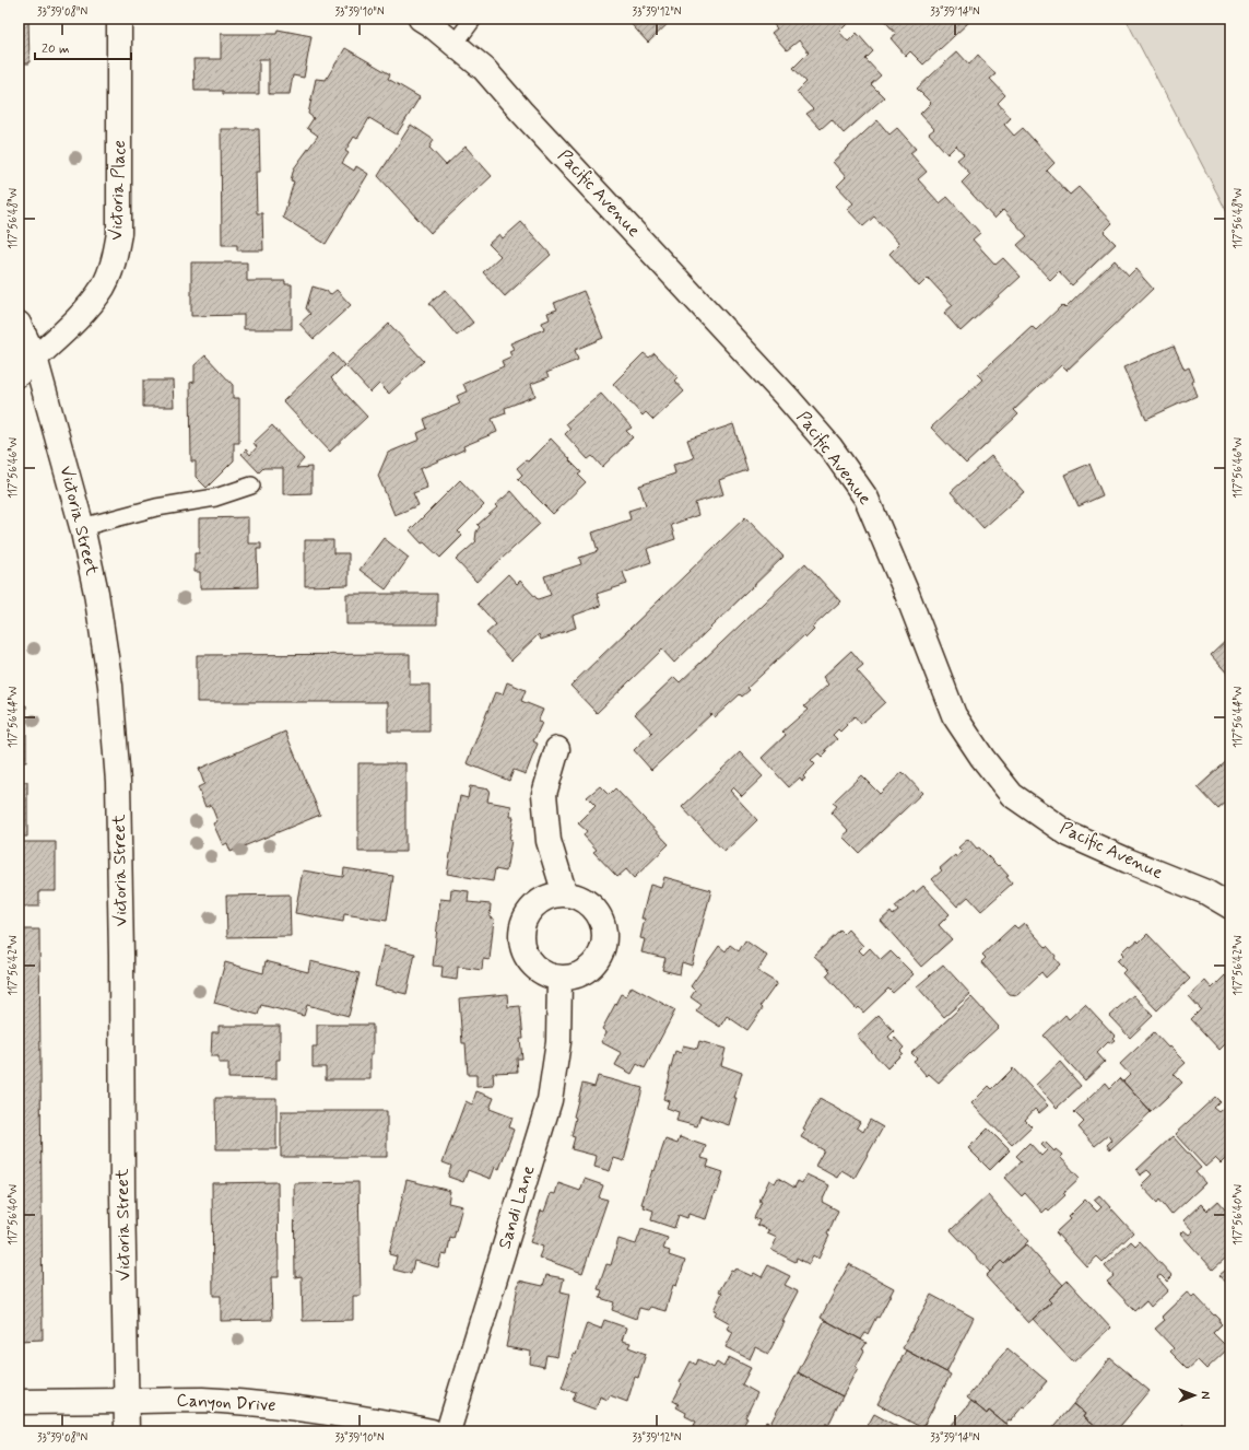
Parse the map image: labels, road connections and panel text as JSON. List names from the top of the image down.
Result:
{
  "streets": {
    "street": [
      "Victoria Place",
      "Pacific Avenue",
      "Victoria Street",
      "Sandi Lane",
      "Canyon Drive"
    ]
  },
  "crossings": [
    ["Victoria Place", "Victoria Street"],
    ["Victoria Street", "Canyon Drive"]
  ],
  "scale_bar": "20 m",
  "north": "right",
  "coordinates": [
    "33°39'08\"N",
    "33°39'10\"N",
    "33°39'12\"N",
    "33°39'14\"N",
    "117°56'48\"W",
    "117°56'46\"W",
    "117°56'44\"W",
    "117°56'42\"W",
    "117°56'40\"W"
  ]
}
